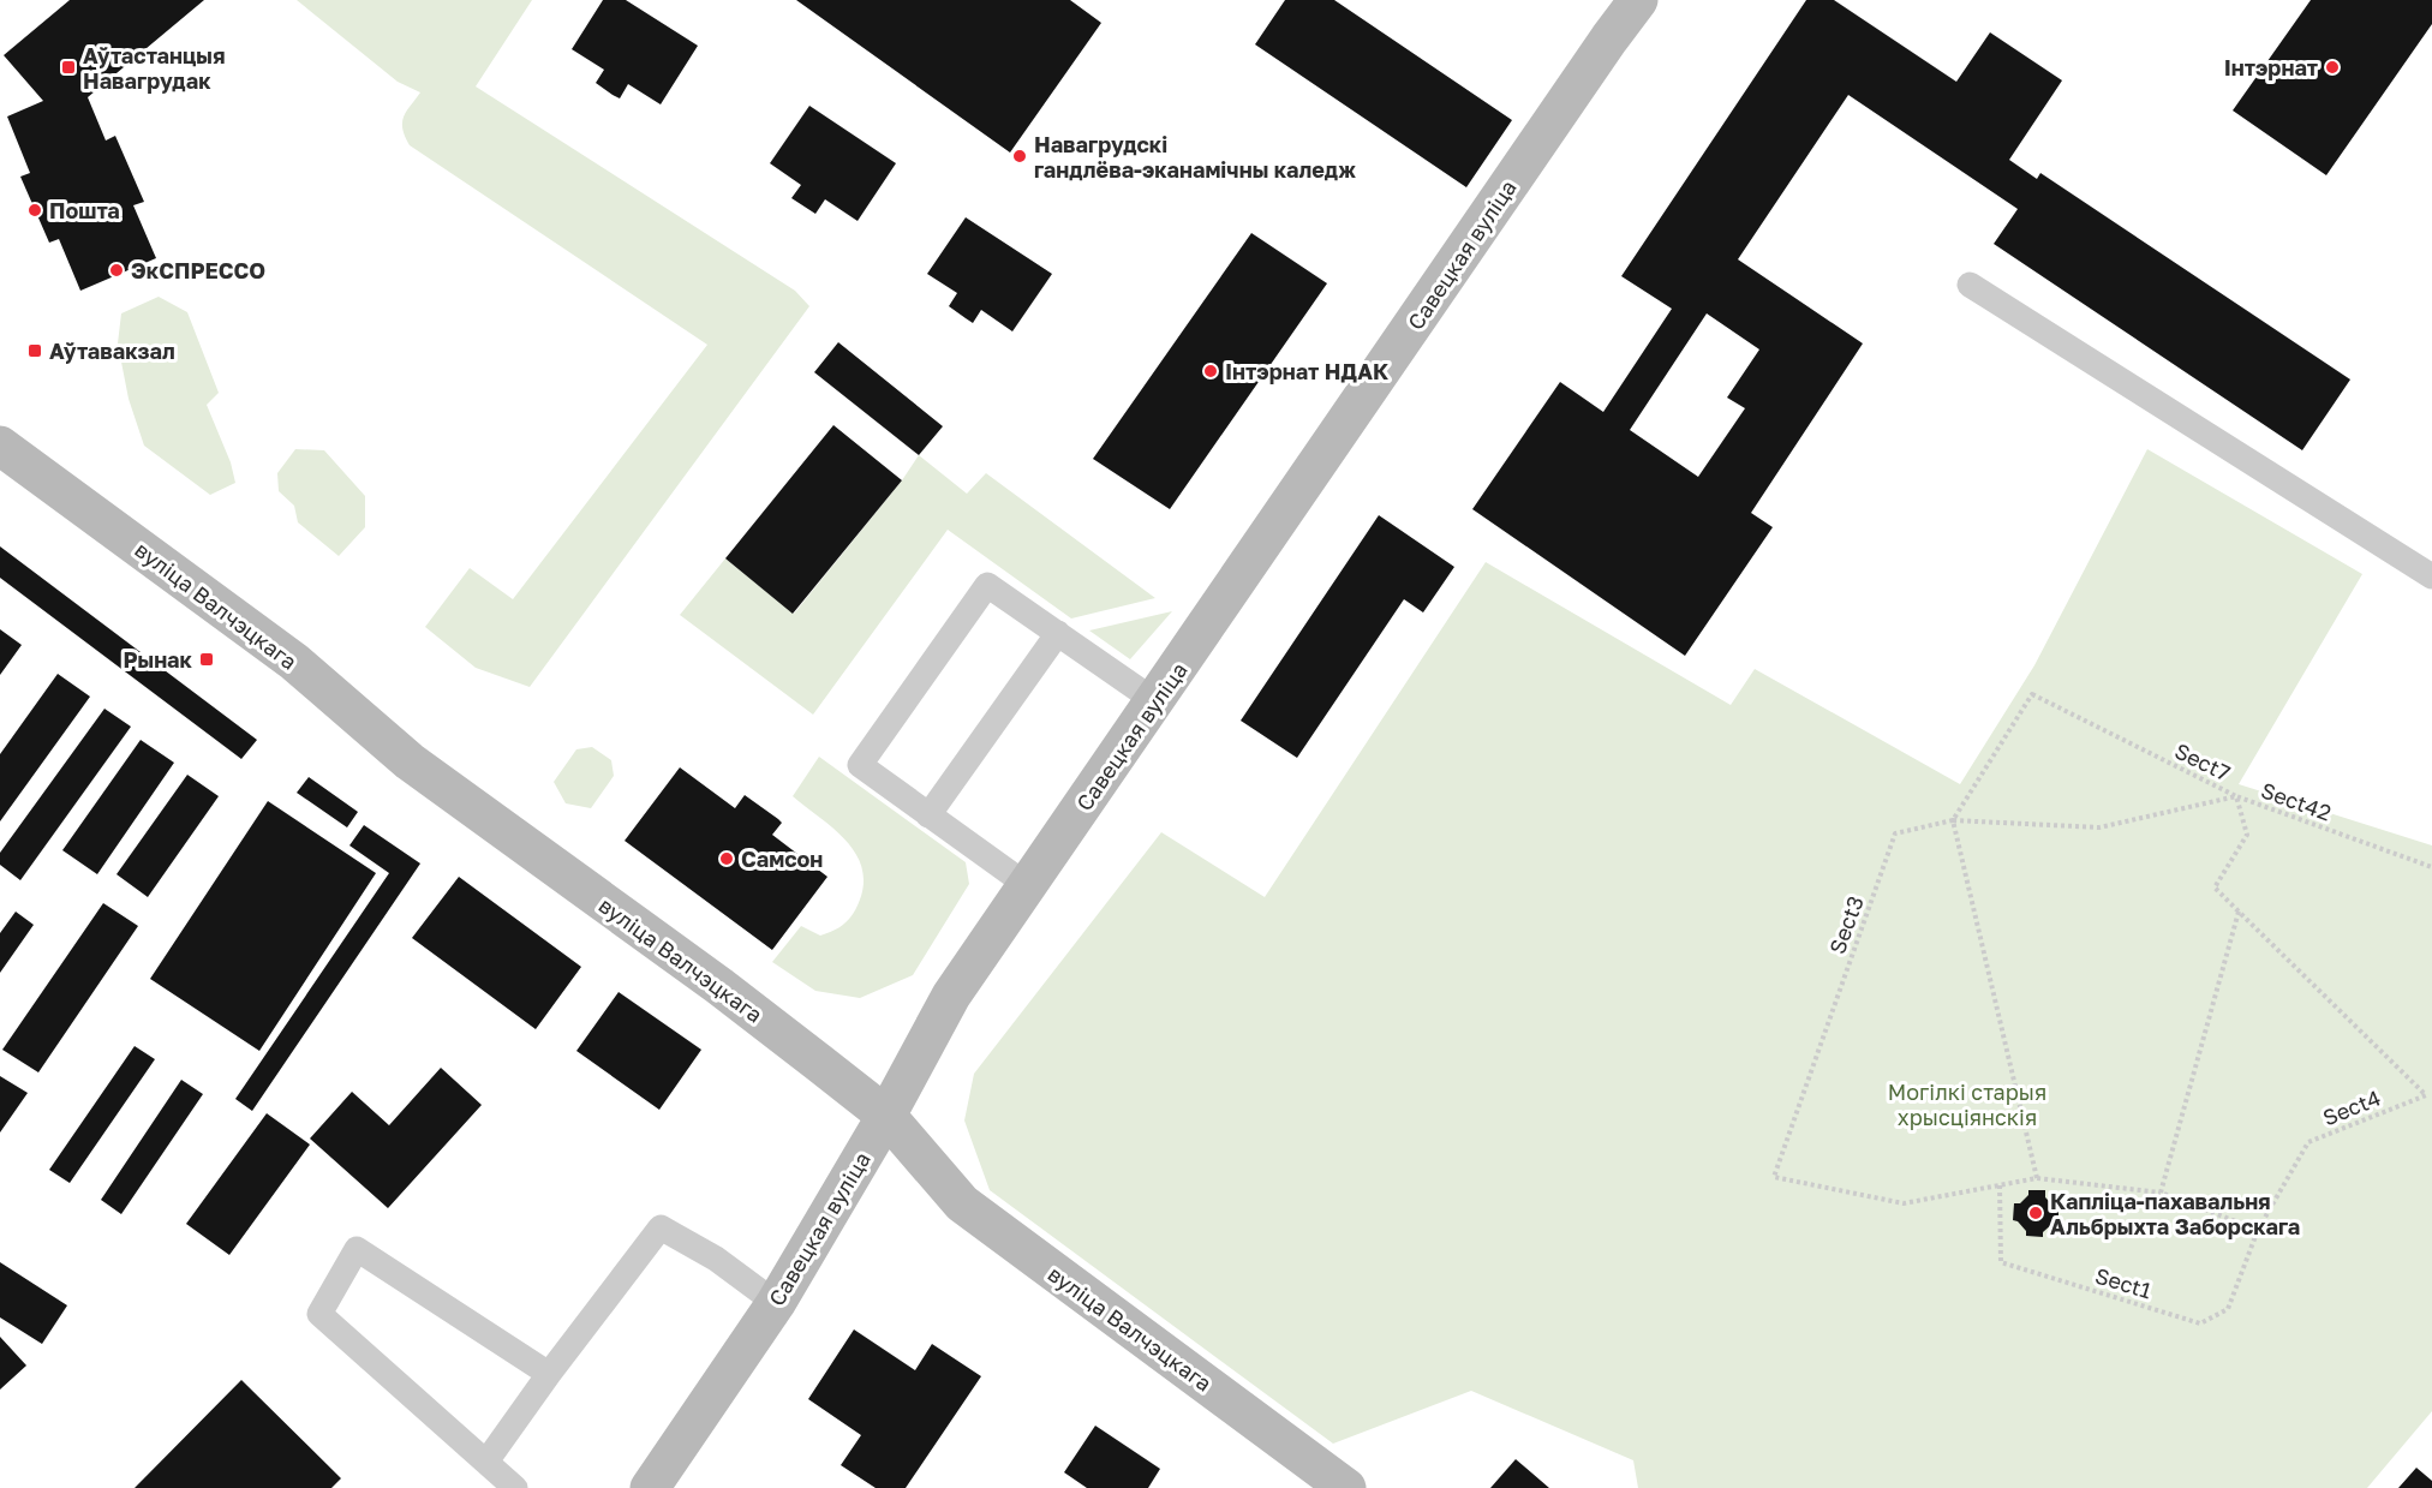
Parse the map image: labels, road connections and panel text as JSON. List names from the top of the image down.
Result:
{
  "streets": {
    "street": ["Савецкая вуліца", "вуліца Валчэцкага"],
    "path": [
      "Sect7",
      "Sect42",
      "Sect3",
      "Sect4",
      "Sect1"
    ]
  },
  "crossings": [
    ["Савецкая вуліца", "вуліца Валчэцкага"],
    ["Sect7", "Sect42"],
    ["Sect7", "Sect3"],
    ["Sect42", "Sect4"],
    ["Sect3", "Sect1"],
    ["Sect4", "Sect1"]
  ],
  "parks": ["Могілкі старыя хрысціянскія"],
  "places": {
    "transit": ["Аўтастанцыя Навагрудак", "Аўтавакзал", "Рынак"],
    "other": [
      "Інтэрнат",
      "Навагрудскі гандлёва-эканамічны каледж",
      "Пошта",
      "ЭкСПРЕССО",
      "Інтэрнат НДАК",
      "Самсон",
      "Капліца-пахавальня Альбрыхта Заборскага"
    ]
  }
}
